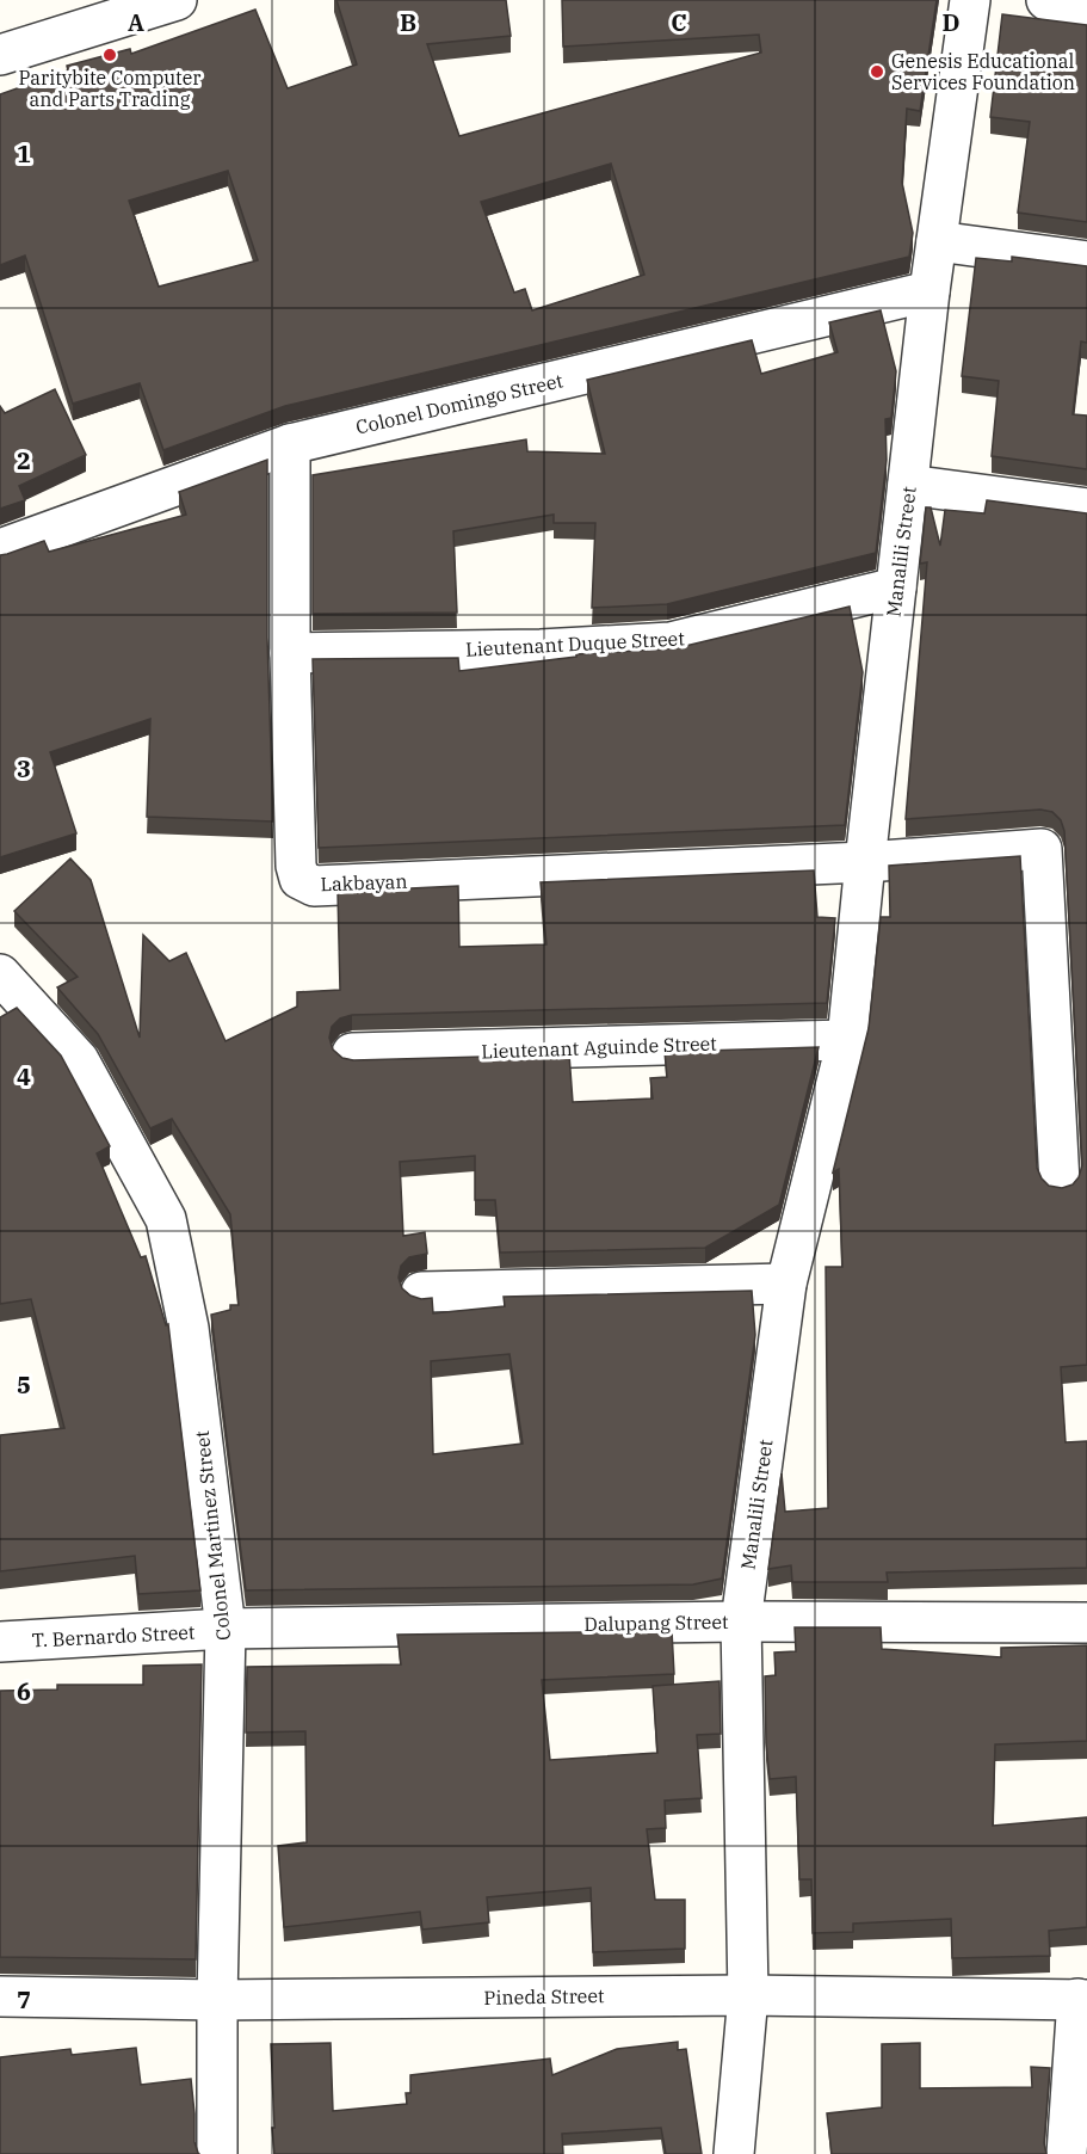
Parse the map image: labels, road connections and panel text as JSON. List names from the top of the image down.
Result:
{
  "streets": {
    "street": [
      "Colonel Domingo Street",
      "Manalili Street",
      "Lieutenant Duque Street",
      "Lakbayan",
      "Lieutenant Aguinde Street",
      "Colonel Martinez Street",
      "Dalupang Street",
      "T. Bernardo Street",
      "Pineda Street"
    ]
  },
  "crossings": [
    ["Colonel Domingo Street", "Manalili Street"],
    ["Colonel Domingo Street", "Lakbayan"],
    ["Manalili Street", "Lieutenant Duque Street"],
    ["Manalili Street", "Lakbayan"],
    ["Manalili Street", "Lieutenant Aguinde Street"],
    ["Manalili Street", "Dalupang Street"],
    ["Manalili Street", "Pineda Street"],
    ["Lieutenant Duque Street", "Lakbayan"],
    ["Colonel Martinez Street", "Dalupang Street"],
    ["Colonel Martinez Street", "T. Bernardo Street"],
    ["Colonel Martinez Street", "Pineda Street"],
    ["Dalupang Street", "T. Bernardo Street"]
  ],
  "places": ["Paritybite Computer and Parts Trading", "Genesis Educational Services Foundation"],
  "grid": {
    "columns": [
      "A",
      "B",
      "C",
      "D"
    ],
    "rows": [
      "1",
      "2",
      "3",
      "4",
      "5",
      "6",
      "7"
    ]
  }
}
